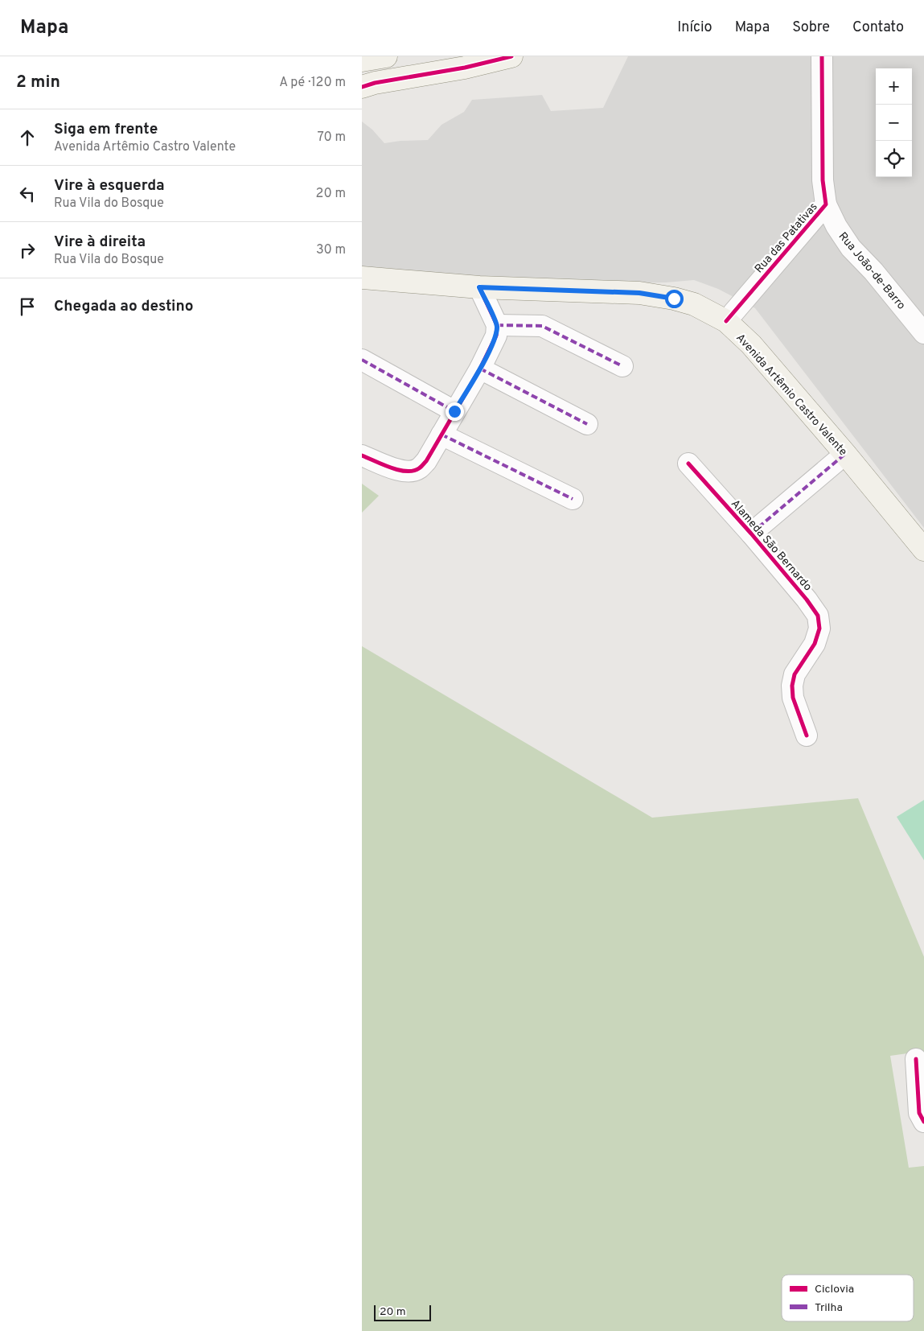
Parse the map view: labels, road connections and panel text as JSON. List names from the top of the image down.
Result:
{
  "streets": {
    "main road": ["Avenida Artêmio Castro Valente"],
    "street": ["Rua das Patativas", "Rua João-de-Barro", "Alameda São Bernardo"]
  },
  "crossings": [
    ["Rua das Patativas", "Rua João-de-Barro"],
    ["Rua das Patativas", "Avenida Artêmio Castro Valente"]
  ],
  "legend": ["Ciclovia", "Trilha"],
  "scale_bar": "20 m",
  "page": {
    "header": "Mapa",
    "nav": [
      "Início",
      "Mapa",
      "Sobre",
      "Contato"
    ],
    "heading": ["2 min", "A pé · 120 m"],
    "map_buttons": ["+", "−"],
    "list": [
      ["Siga em frente", "Avenida Artêmio Castro Valente", "70 m"],
      ["Vire à esquerda", "Rua Vila do Bosque", "20 m"],
      ["Vire à direita", "Rua Vila do Bosque", "30 m"],
      "Chegada ao destino"
    ],
    "scale": "20 m"
  }
}
